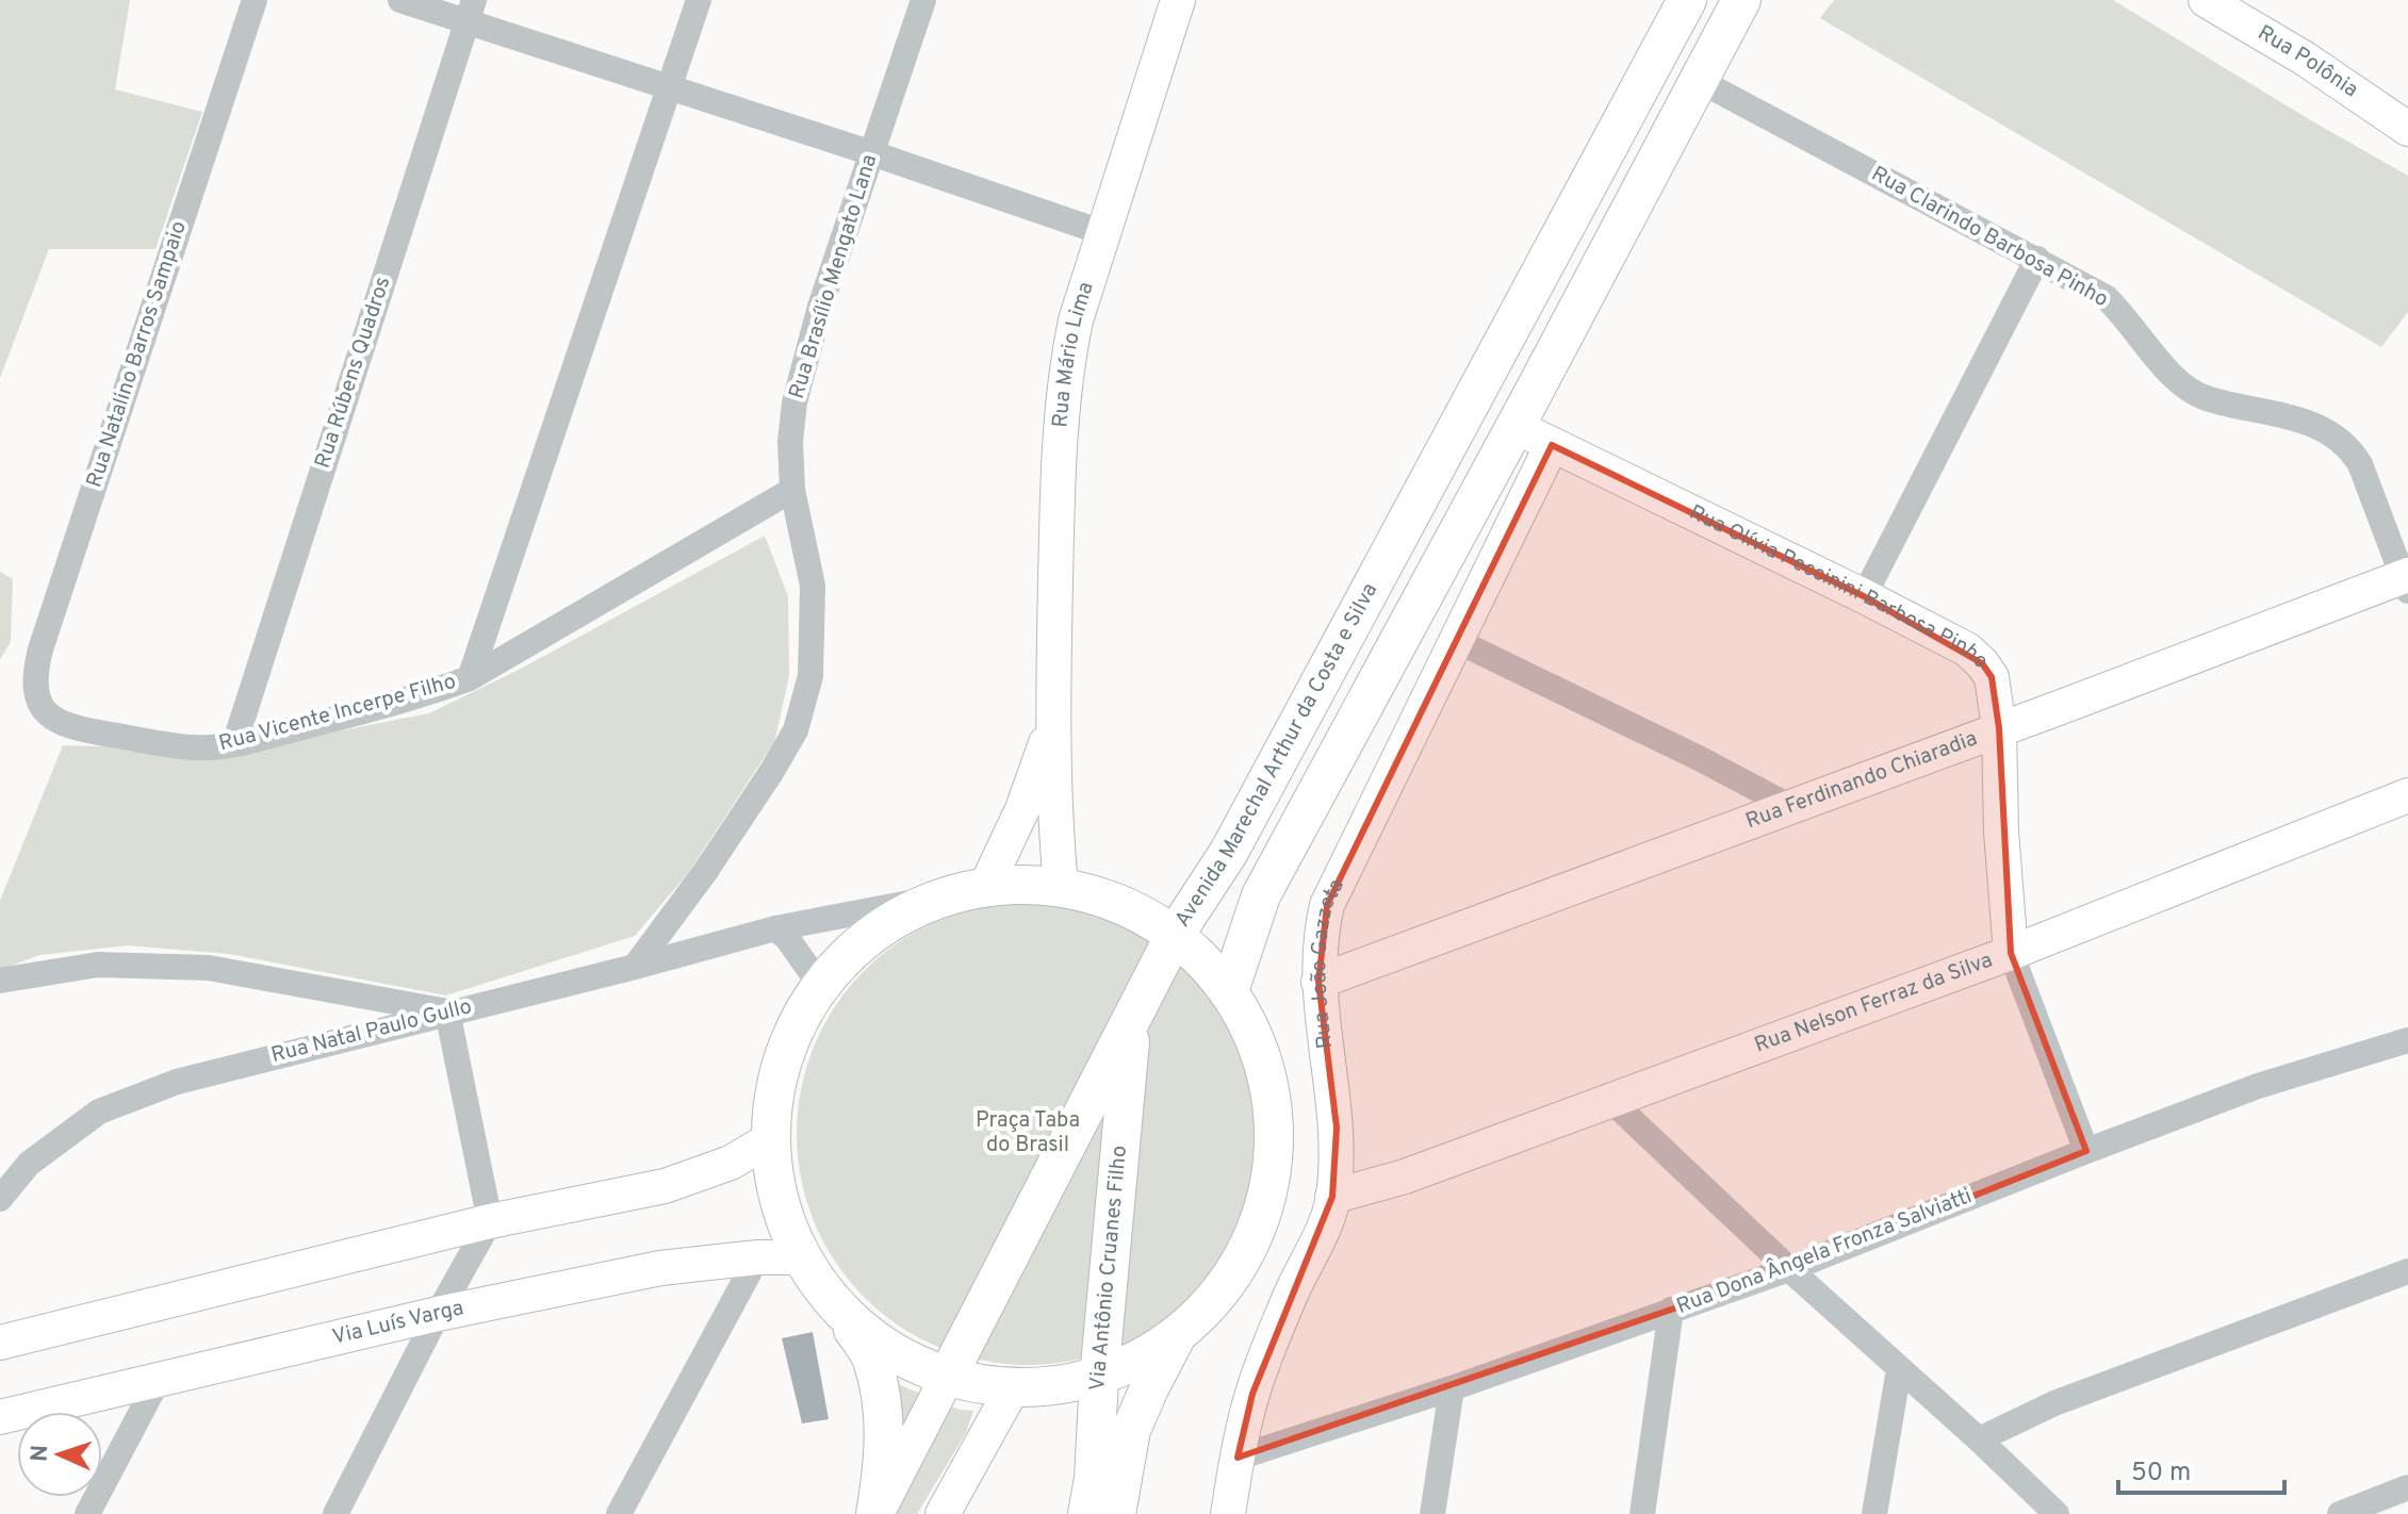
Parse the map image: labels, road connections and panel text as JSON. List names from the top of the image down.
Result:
{
  "streets": {
    "main road": ["Avenida Marechal Arthur da Costa e Silva", "Via Antônio Cruanes Filho"],
    "street": [
      "Rua Polônia",
      "Rua Clarindo Barbosa Pinho",
      "Rua Brasílio Mengato Lana",
      "Rua Natalino Barros Sampaio",
      "Rua Mário Lima",
      "Rua Rúbens Quadros",
      "Rua Olívia Peccinini Barbosa Pinho",
      "Rua Vicente Incerpe Filho",
      "Rua Ferdinando Chiaradia",
      "Rua João Gazzeta",
      "Rua Nelson Ferraz da Silva",
      "Rua Natal Paulo Gullo",
      "Rua Dona Ângela Fronza Salviatti",
      "Via Luís Varga"
    ]
  },
  "crossings": [
    ["Rua Clarindo Barbosa Pinho", "Rua Ferdinando Chiaradia"],
    ["Rua Brasílio Mengato Lana", "Rua Vicente Incerpe Filho"],
    ["Rua Brasílio Mengato Lana", "Rua Natal Paulo Gullo"],
    ["Rua Natalino Barros Sampaio", "Rua Vicente Incerpe Filho"],
    ["Rua Rúbens Quadros", "Rua Vicente Incerpe Filho"],
    ["Rua Olívia Peccinini Barbosa Pinho", "Rua Ferdinando Chiaradia"],
    ["Rua Olívia Peccinini Barbosa Pinho", "Rua João Gazzeta"],
    ["Rua Olívia Peccinini Barbosa Pinho", "Rua Nelson Ferraz da Silva"],
    ["Rua Olívia Peccinini Barbosa Pinho", "Rua Dona Ângela Fronza Salviatti"],
    ["Avenida Marechal Arthur da Costa e Silva", "Via Antônio Cruanes Filho"],
    ["Rua Ferdinando Chiaradia", "Rua João Gazzeta"],
    ["Rua João Gazzeta", "Rua Nelson Ferraz da Silva"],
    ["Rua João Gazzeta", "Rua Dona Ângela Fronza Salviatti"]
  ],
  "parks": ["Praça Taba do Brasil"],
  "scale_bar": "50 m",
  "north": "left"
}
